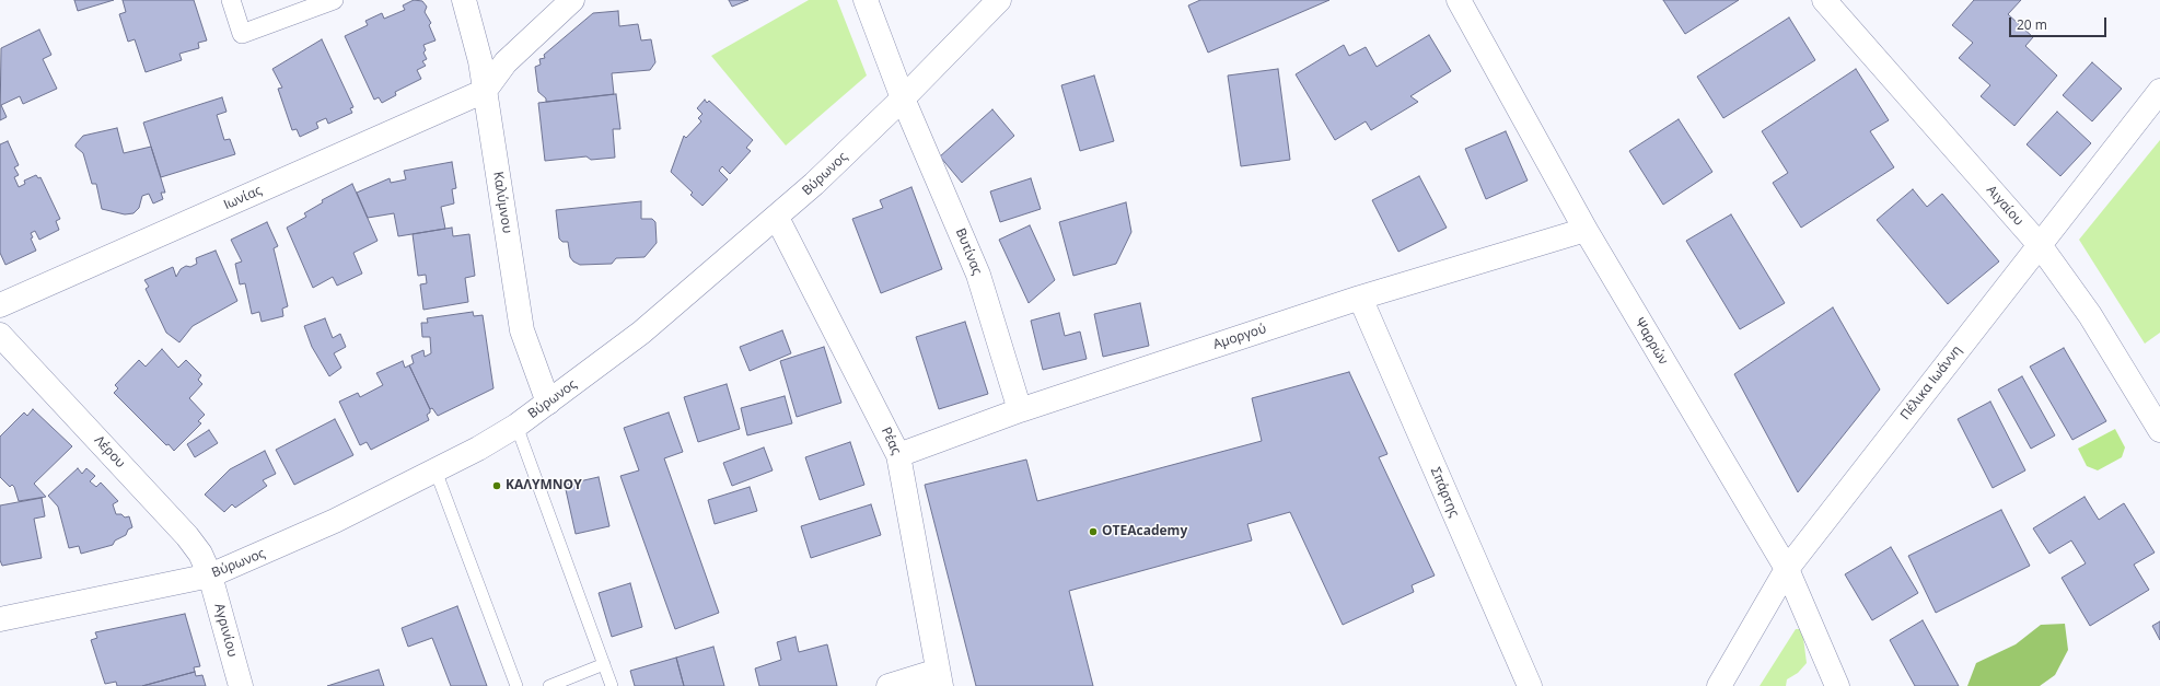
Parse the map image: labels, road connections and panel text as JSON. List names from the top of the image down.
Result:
{
  "streets": {
    "street": [
      "Βύρωνος",
      "Ιωνίας",
      "Καλύμνου",
      "Αιγαίου",
      "Βυτίνας",
      "Αμοργού",
      "Ψαρρών",
      "Πέλικα Ιωάννη",
      "Ρέας",
      "Λέρου",
      "Σπάρτης",
      "Αγρινίου"
    ]
  },
  "crossings": [
    ["Βύρωνος", "Καλύμνου"],
    ["Βύρωνος", "Βυτίνας"],
    ["Βύρωνος", "Ρέας"],
    ["Βύρωνος", "Λέρου"],
    ["Βύρωνος", "Αγρινίου"],
    ["Ιωνίας", "Καλύμνου"],
    ["Αιγαίου", "Πέλικα Ιωάννη"],
    ["Βυτίνας", "Αμοργού"],
    ["Αμοργού", "Ψαρρών"],
    ["Αμοργού", "Ρέας"],
    ["Αμοργού", "Σπάρτης"],
    ["Ψαρρών", "Πέλικα Ιωάννη"],
    ["Λέρου", "Αγρινίου"]
  ],
  "places": ["ΚΑΛΥΜΝΟΥ", "OTEAcademy"],
  "scale_bar": "20 m"
}
